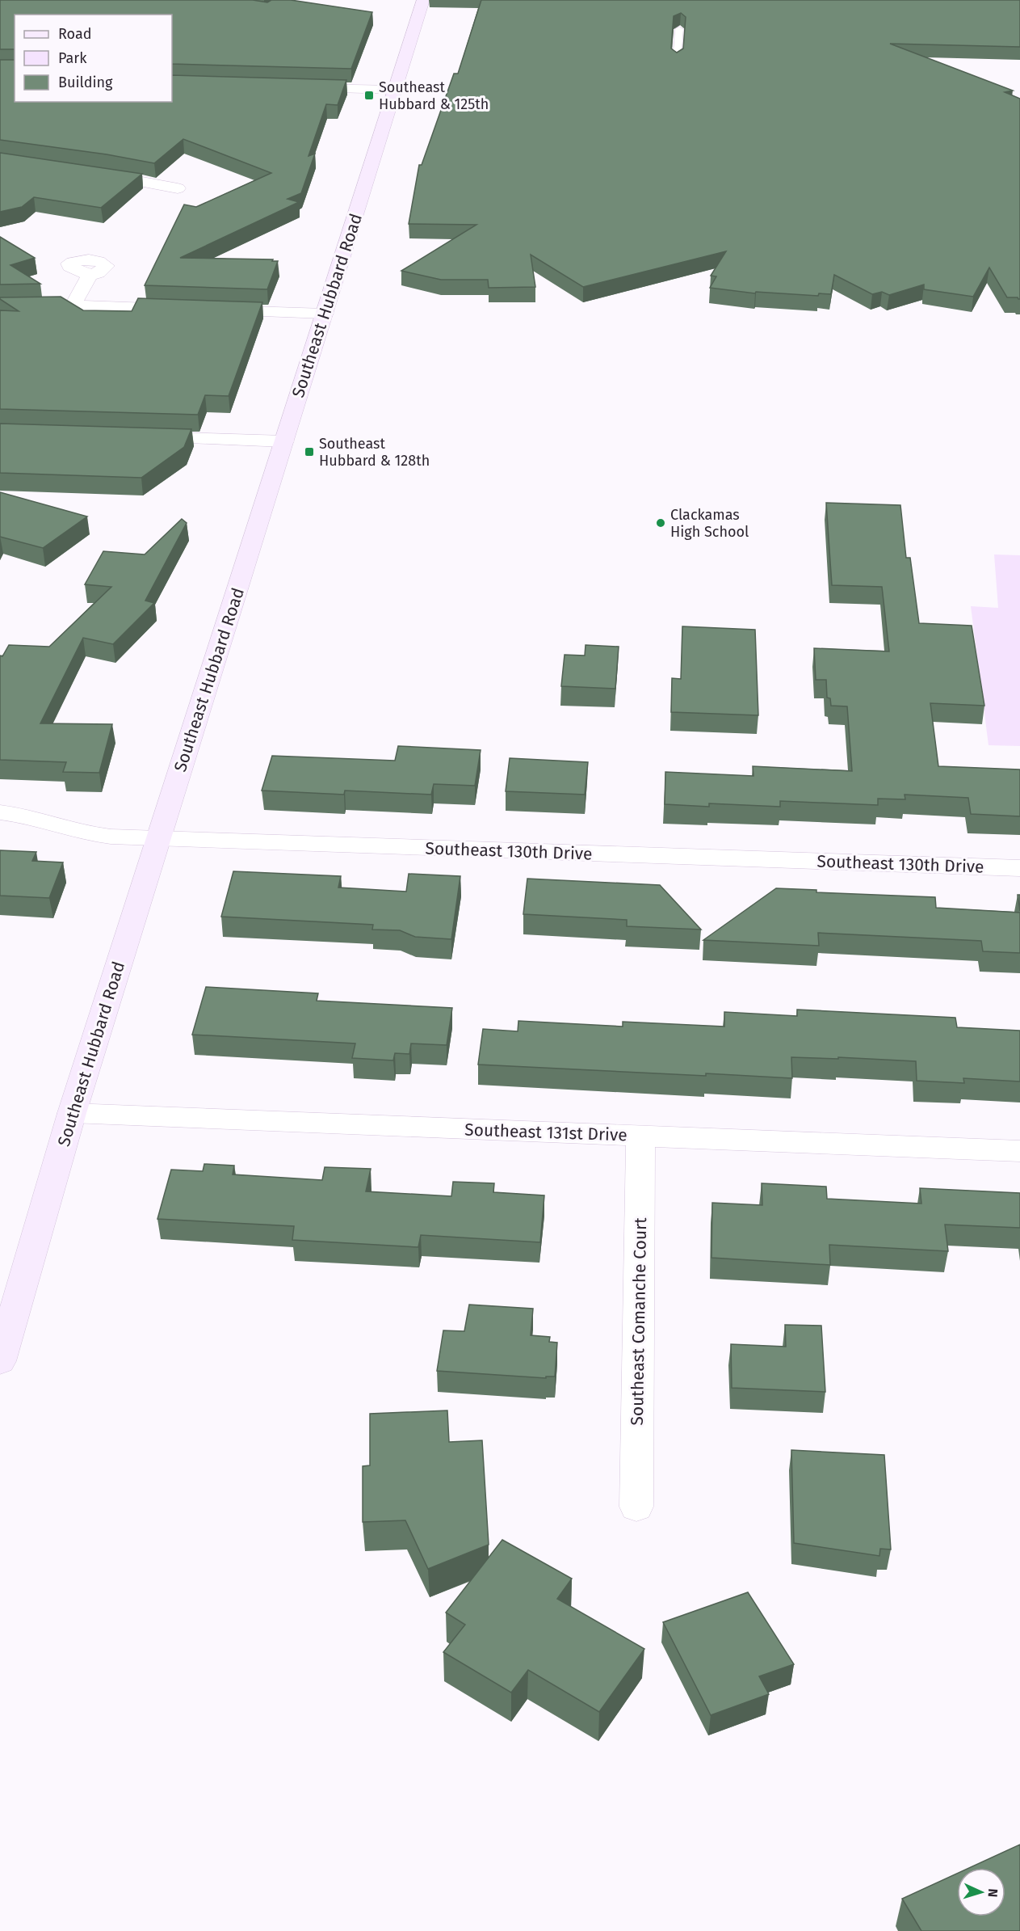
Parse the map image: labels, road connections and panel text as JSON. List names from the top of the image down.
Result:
{
  "streets": {
    "main road": ["Southeast Hubbard Road"],
    "street": ["Southeast 130th Drive", "Southeast 131st Drive", "Southeast Comanche Court"]
  },
  "crossings": [
    ["Southeast Hubbard Road", "Southeast 130th Drive"],
    ["Southeast Hubbard Road", "Southeast 131st Drive"],
    ["Southeast 131st Drive", "Southeast Comanche Court"]
  ],
  "places": {
    "transit": ["Southeast Hubbard & 125th", "Southeast Hubbard & 128th"],
    "other": ["Clackamas High School"]
  },
  "legend": ["Road", "Park", "Building"],
  "north": "right"
}
